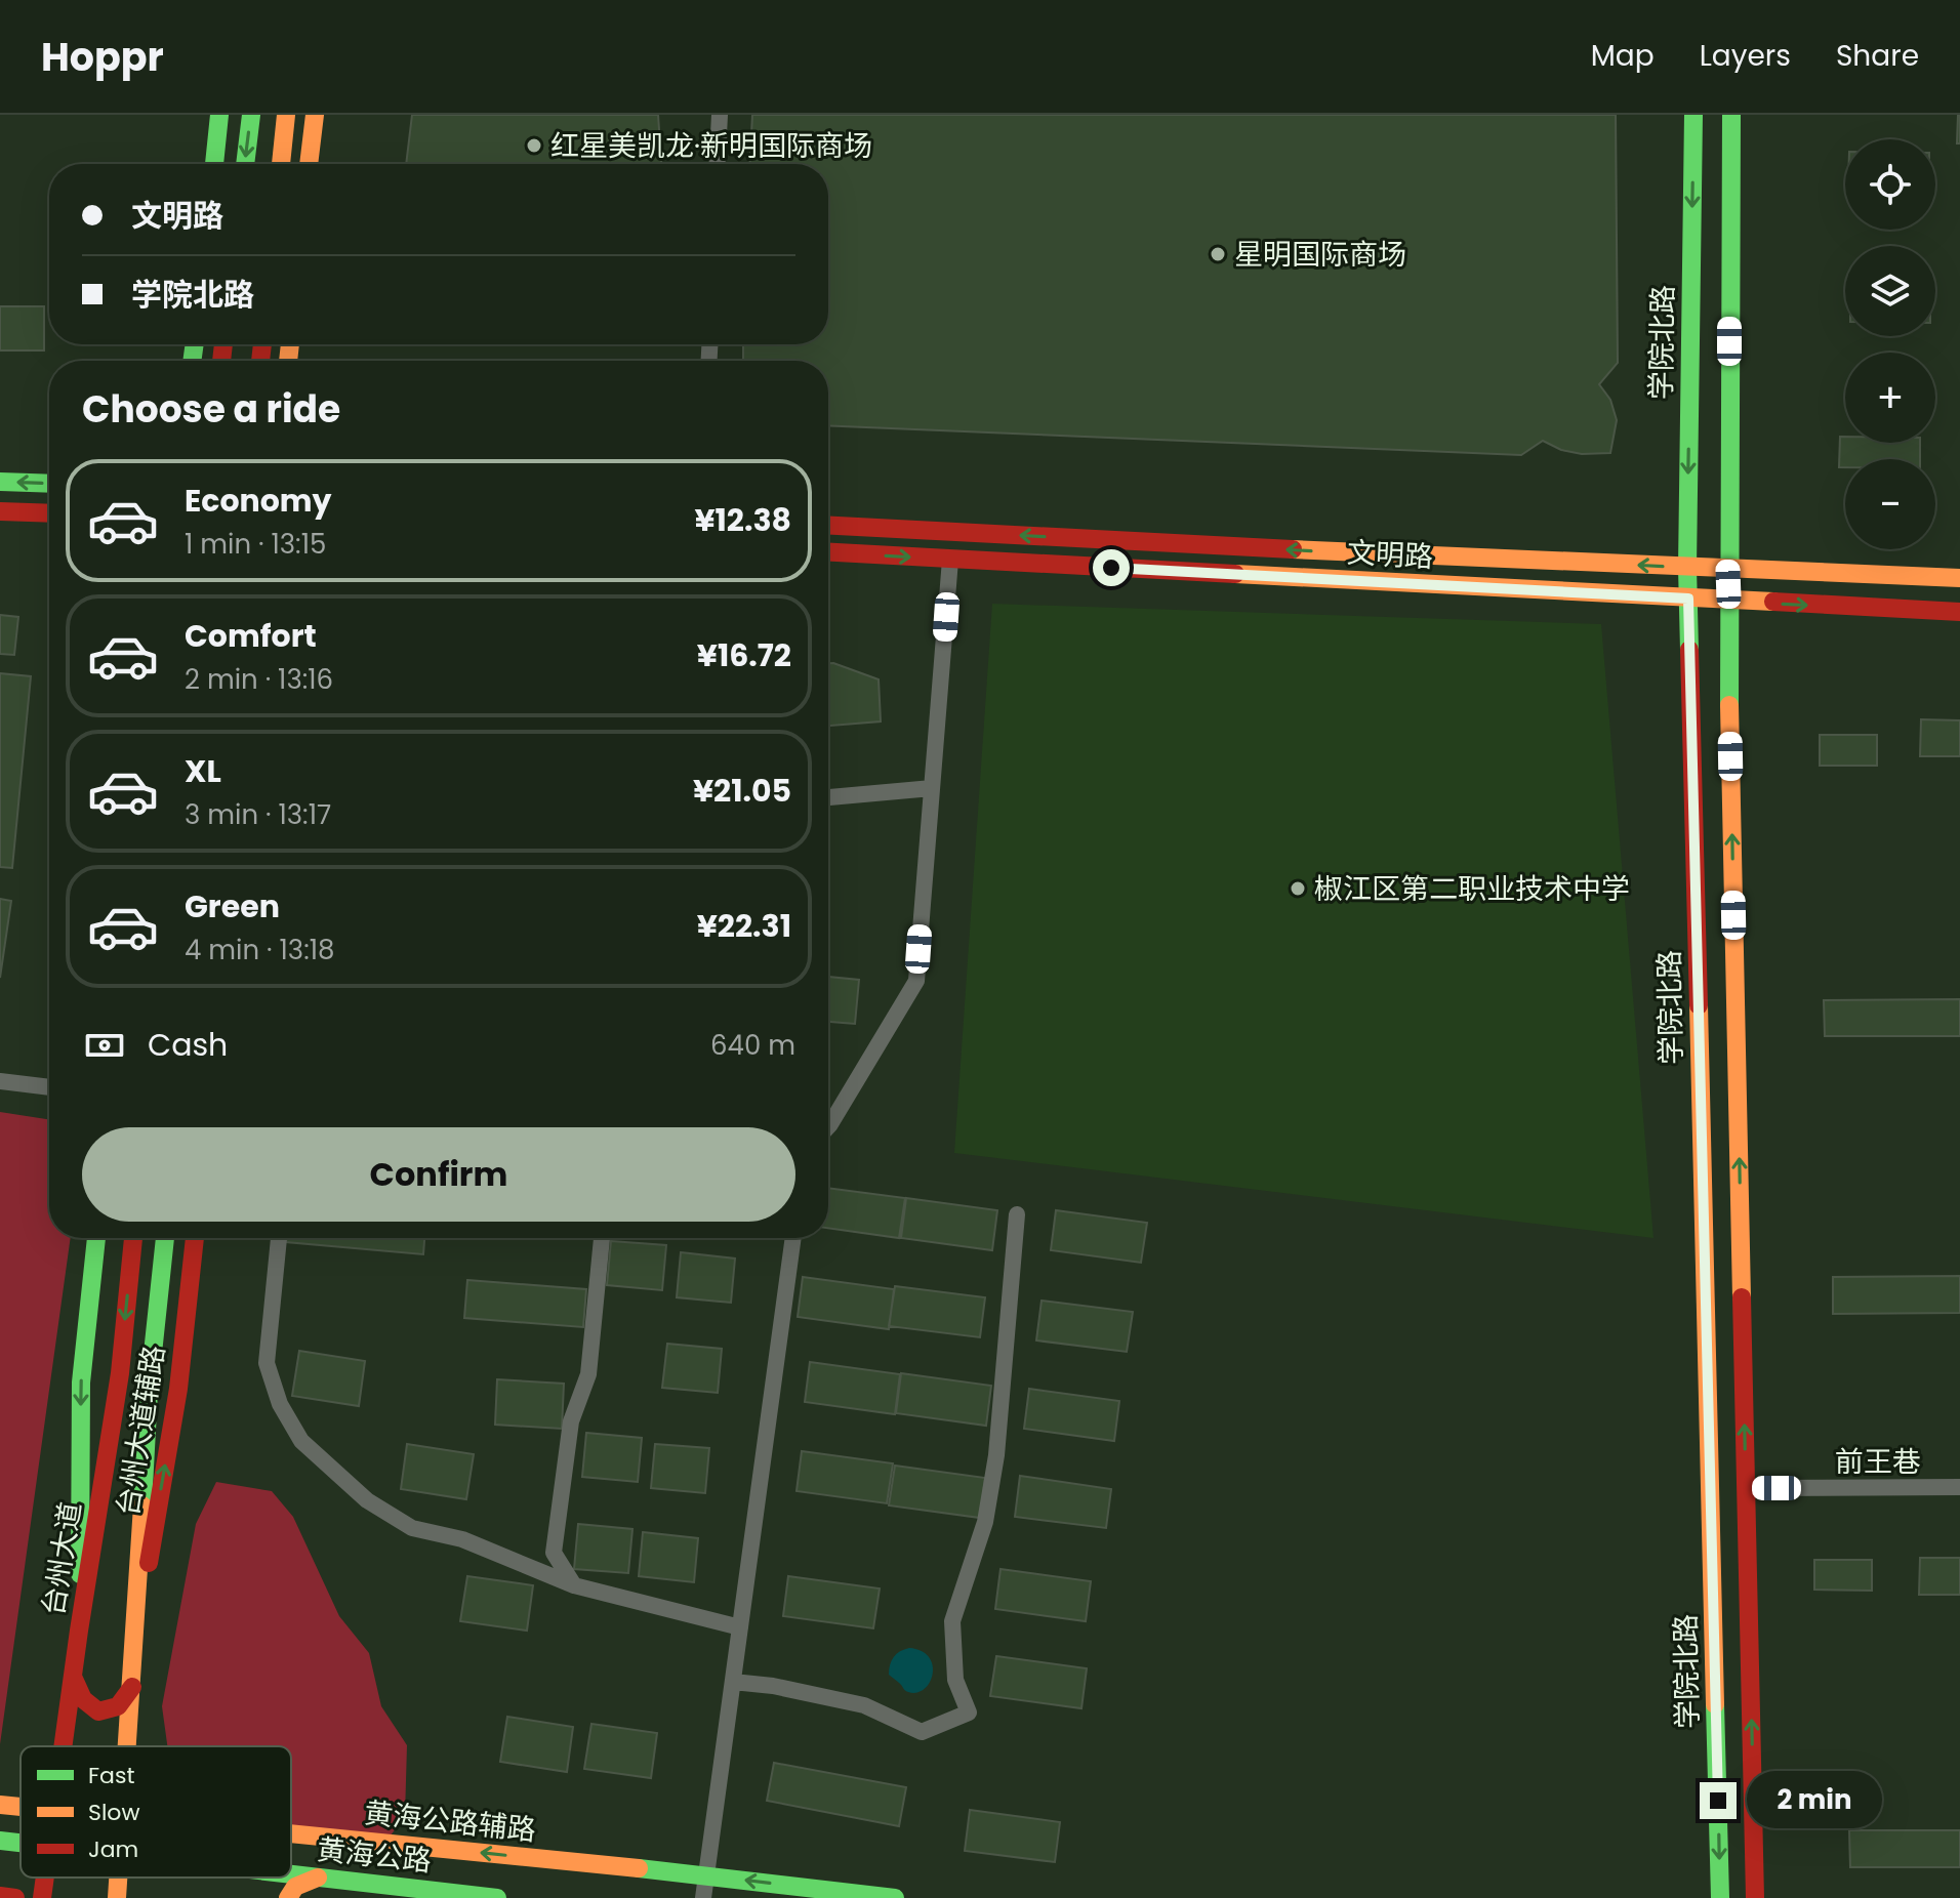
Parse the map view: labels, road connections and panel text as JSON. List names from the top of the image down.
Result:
{
  "streets": {
    "main road": [
      "学院北路",
      "文明路",
      "台州大道辅路",
      "台州大道",
      "黄海公路辅路",
      "黄海公路"
    ],
    "street": ["前王巷"]
  },
  "crossings": [
    ["学院北路", "文明路"],
    ["台州大道辅路", "台州大道"]
  ],
  "one_way": ["黄海公路辅路"],
  "places": ["红星美凯龙·新明国际商场", "星明国际商场", "椒江区第二职业技术中学"],
  "legend": ["Fast", "Slow", "Jam"],
  "page": {
    "header": "Hoppr",
    "nav": ["Map", "Layers", "Share"],
    "map_buttons": ["+", "−"],
    "banner": ["文明路", "学院北路"],
    "heading": "Choose a ride",
    "list": [
      {
        "name": "Economy",
        "note": "1 min · 13:15",
        "value": "¥12.38"
      },
      {
        "name": "Comfort",
        "note": "2 min · 13:16",
        "value": "¥16.72"
      },
      {
        "name": "XL",
        "note": "3 min · 13:17",
        "value": "¥21.05"
      },
      {
        "name": "Green",
        "note": "4 min · 13:18",
        "value": "¥22.31"
      }
    ],
    "pay": ["Cash", "640 m"],
    "buttons": "Confirm",
    "bubble": "2 min"
  }
}
